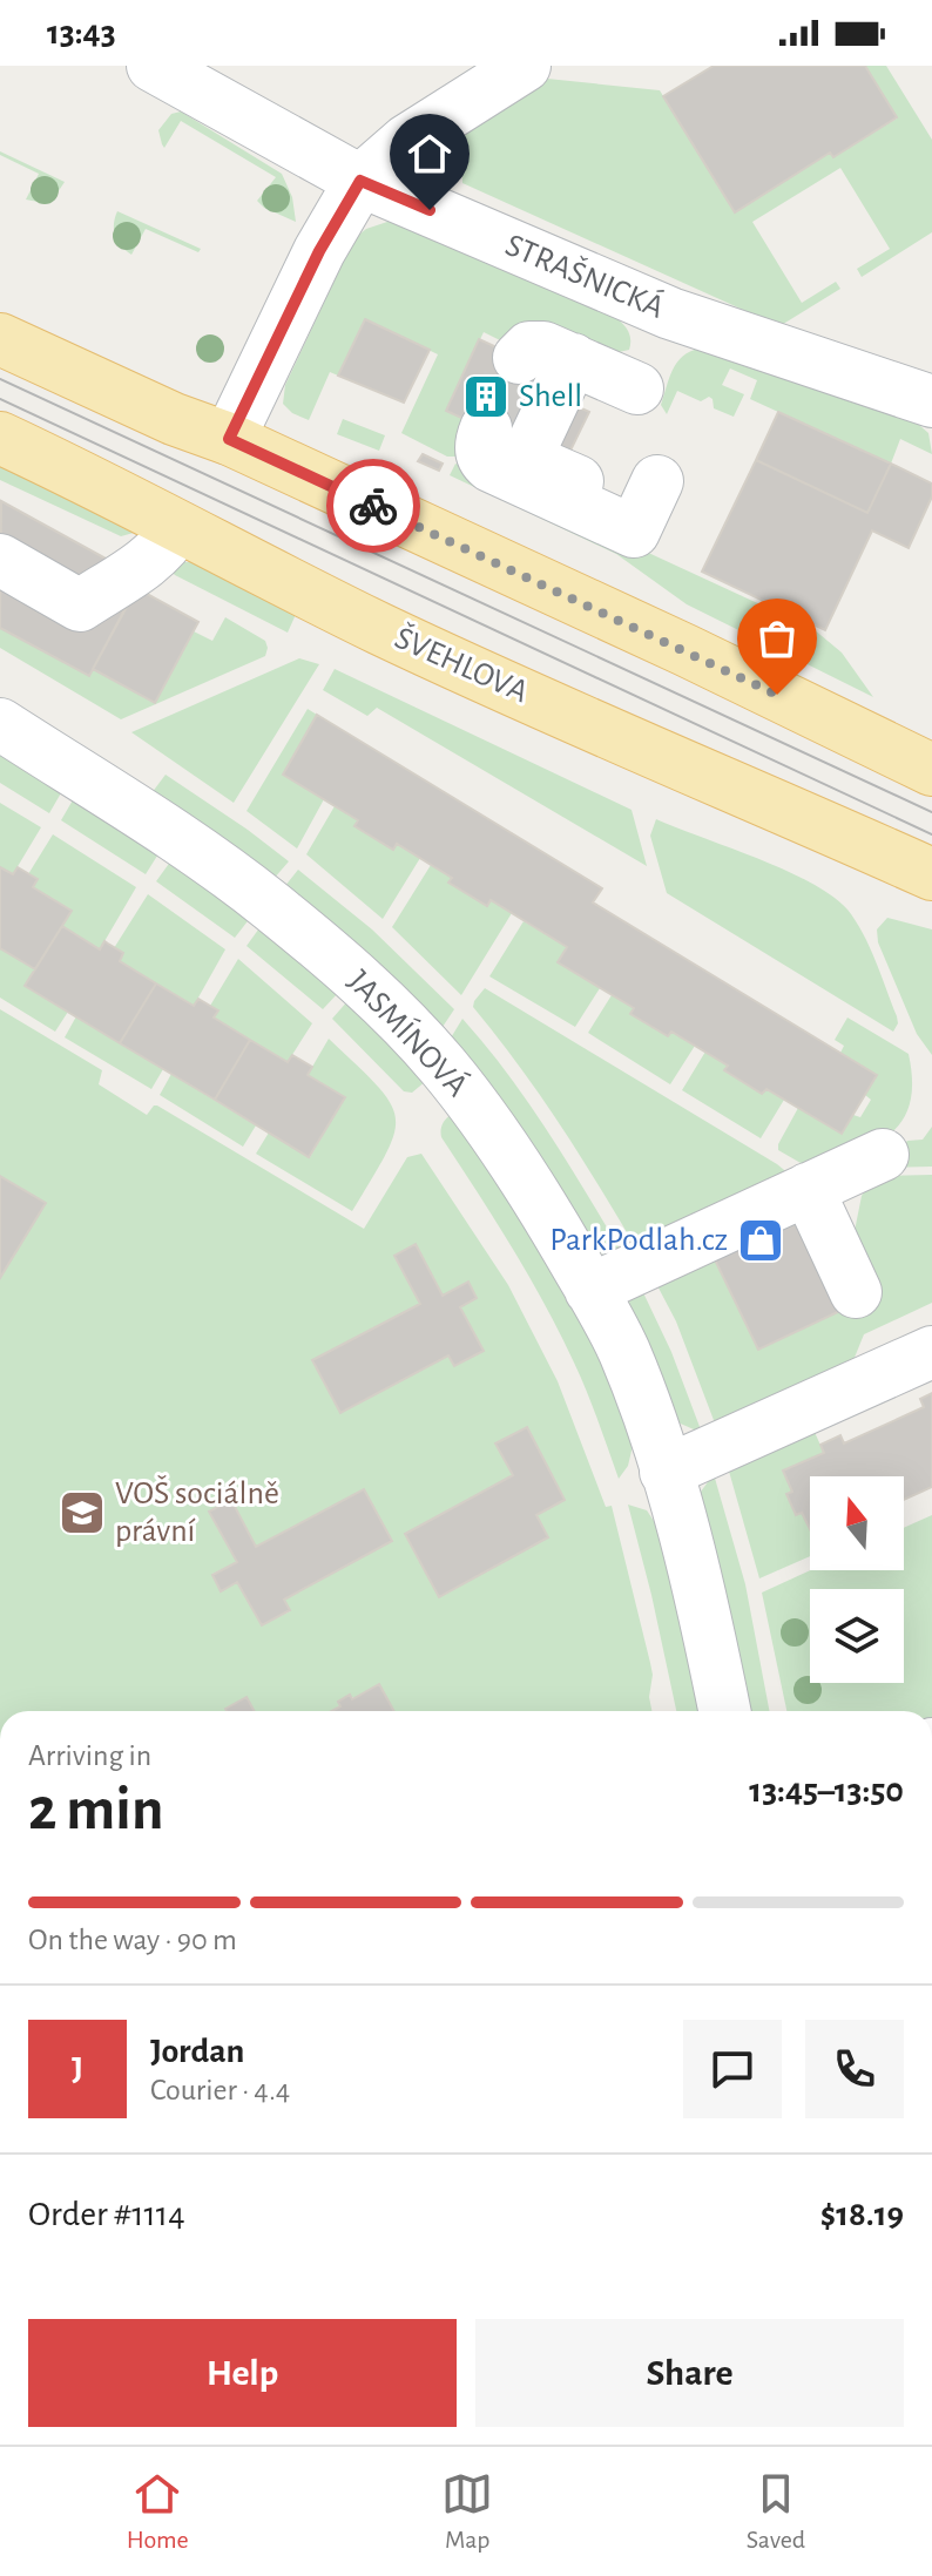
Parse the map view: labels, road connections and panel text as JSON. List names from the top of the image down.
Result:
{
  "streets": {
    "main road": ["ŠVEHLOVA"],
    "street": ["STRAŠNICKÁ", "JASMÍNOVÁ"]
  },
  "places": {
    "building": ["Shell"],
    "shop": ["ParkPodlah.cz"],
    "school or university": ["VOŠ sociálně právní"]
  },
  "north": "top",
  "page": {
    "status": "13:43",
    "heading": ["2 min", "Arriving in", "13:45–13:50"],
    "panel": [
      "Jordan",
      "Courier · 4.4",
      "Order #1114",
      "$18.19"
    ],
    "bar": "On the way · 90 m",
    "round": "J",
    "buttons": ["Help", "Share"],
    "tabs": ["Home", "Map", "Saved"]
  }
}
